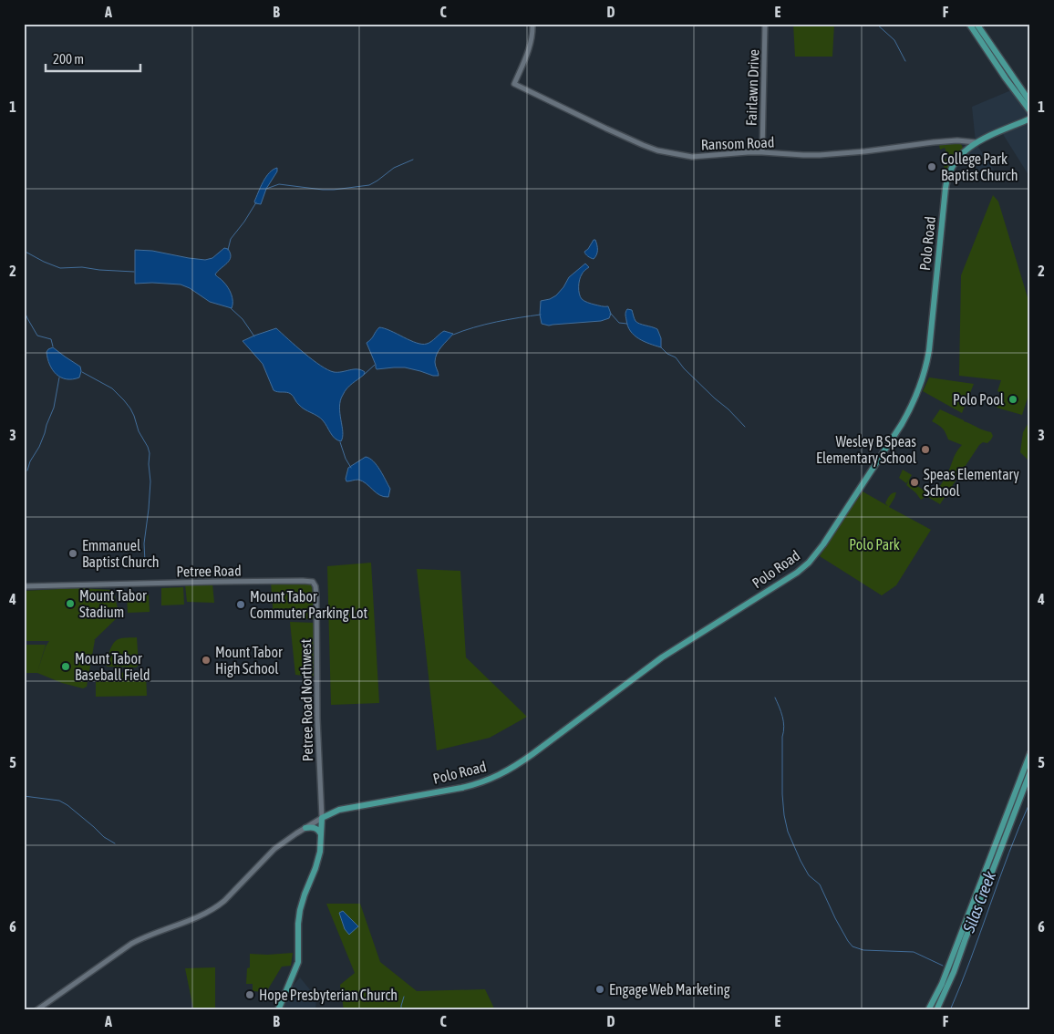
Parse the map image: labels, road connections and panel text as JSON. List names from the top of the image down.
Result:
{
  "streets": {
    "main road": ["Polo Road"],
    "street": [
      "Fairlawn Drive",
      "Ransom Road",
      "Petree Road",
      "Petree Road Northwest"
    ]
  },
  "crossings": [
    ["Fairlawn Drive", "Ransom Road"],
    ["Ransom Road", "Polo Road"],
    ["Polo Road", "Petree Road Northwest"],
    ["Petree Road", "Petree Road Northwest"]
  ],
  "water": ["Silas Creek"],
  "parks": ["Polo Park"],
  "places": [
    "College Park Baptist Church",
    "Polo Pool",
    "Wesley B Speas Elementary School",
    "Speas Elementary School",
    "Emmanuel Baptist Church",
    "Mount Tabor Stadium",
    "Mount Tabor Commuter Parking Lot",
    "Mount Tabor High School",
    "Mount Tabor Baseball Field",
    "Engage Web Marketing",
    "Hope Presbyterian Church"
  ],
  "scale_bar": "200 m",
  "grid": {
    "columns": [
      "A",
      "B",
      "C",
      "D",
      "E",
      "F"
    ],
    "rows": [
      "1",
      "2",
      "3",
      "4",
      "5",
      "6"
    ]
  }
}
